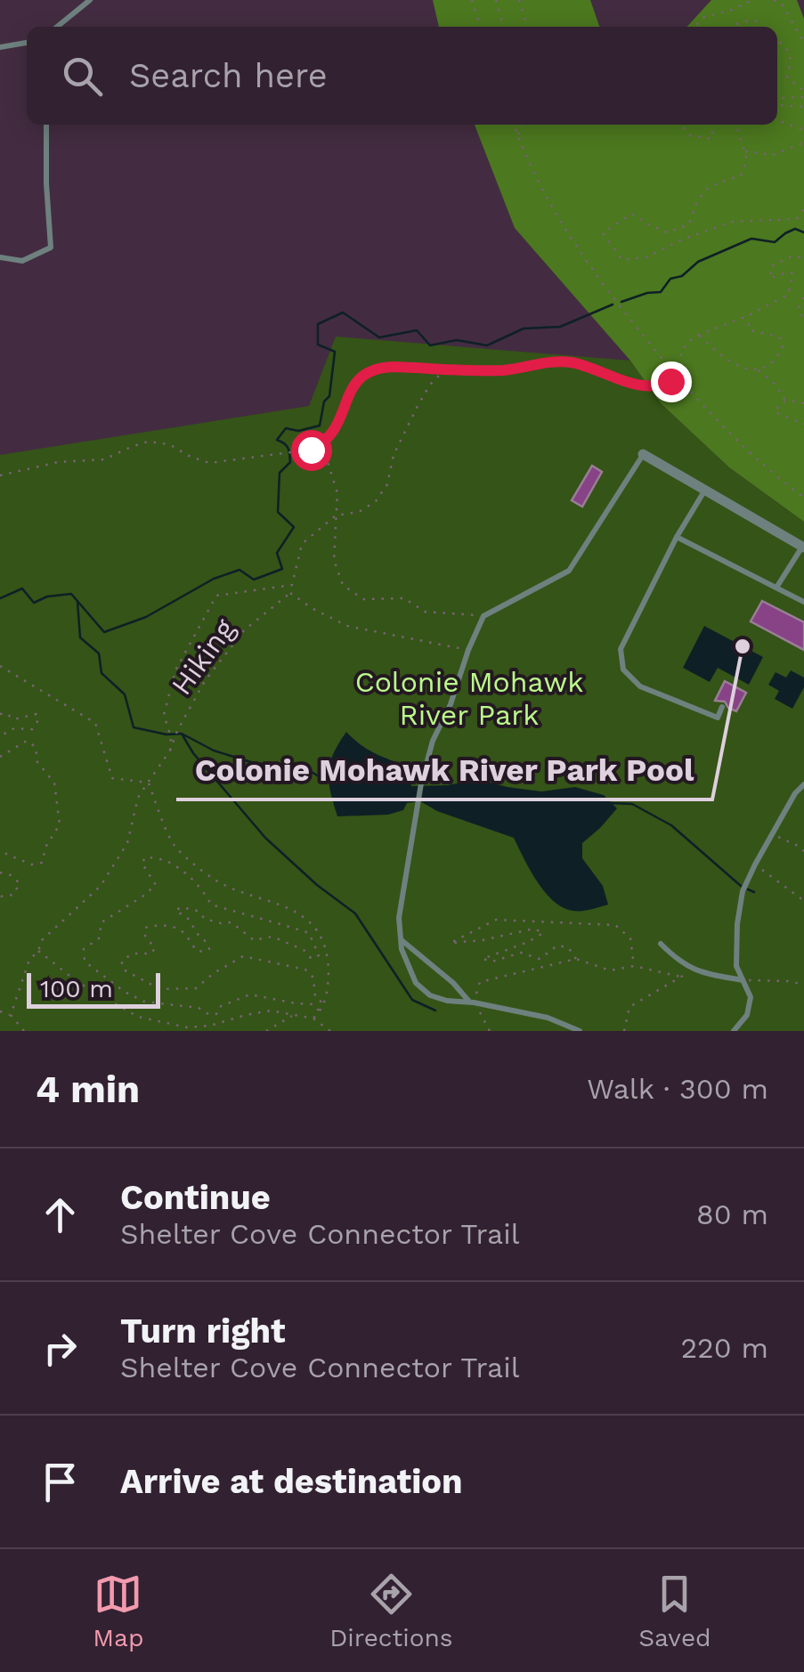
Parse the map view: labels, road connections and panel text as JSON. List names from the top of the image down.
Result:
{
  "streets": {
    "path": ["Hiking"]
  },
  "parks": ["Colonie Mohawk River Park"],
  "places": ["Colonie Mohawk River Park Pool"],
  "scale_bar": "100 m",
  "page": {
    "search": "Search here",
    "scale": "100 m",
    "heading": ["4 min", "Walk · 300 m"],
    "list": [
      ["Continue", "Shelter Cove Connector Trail", "80 m"],
      ["Turn right", "Shelter Cove Connector Trail", "220 m"],
      "Arrive at destination"
    ],
    "nav": ["Map", "Directions", "Saved"]
  }
}
